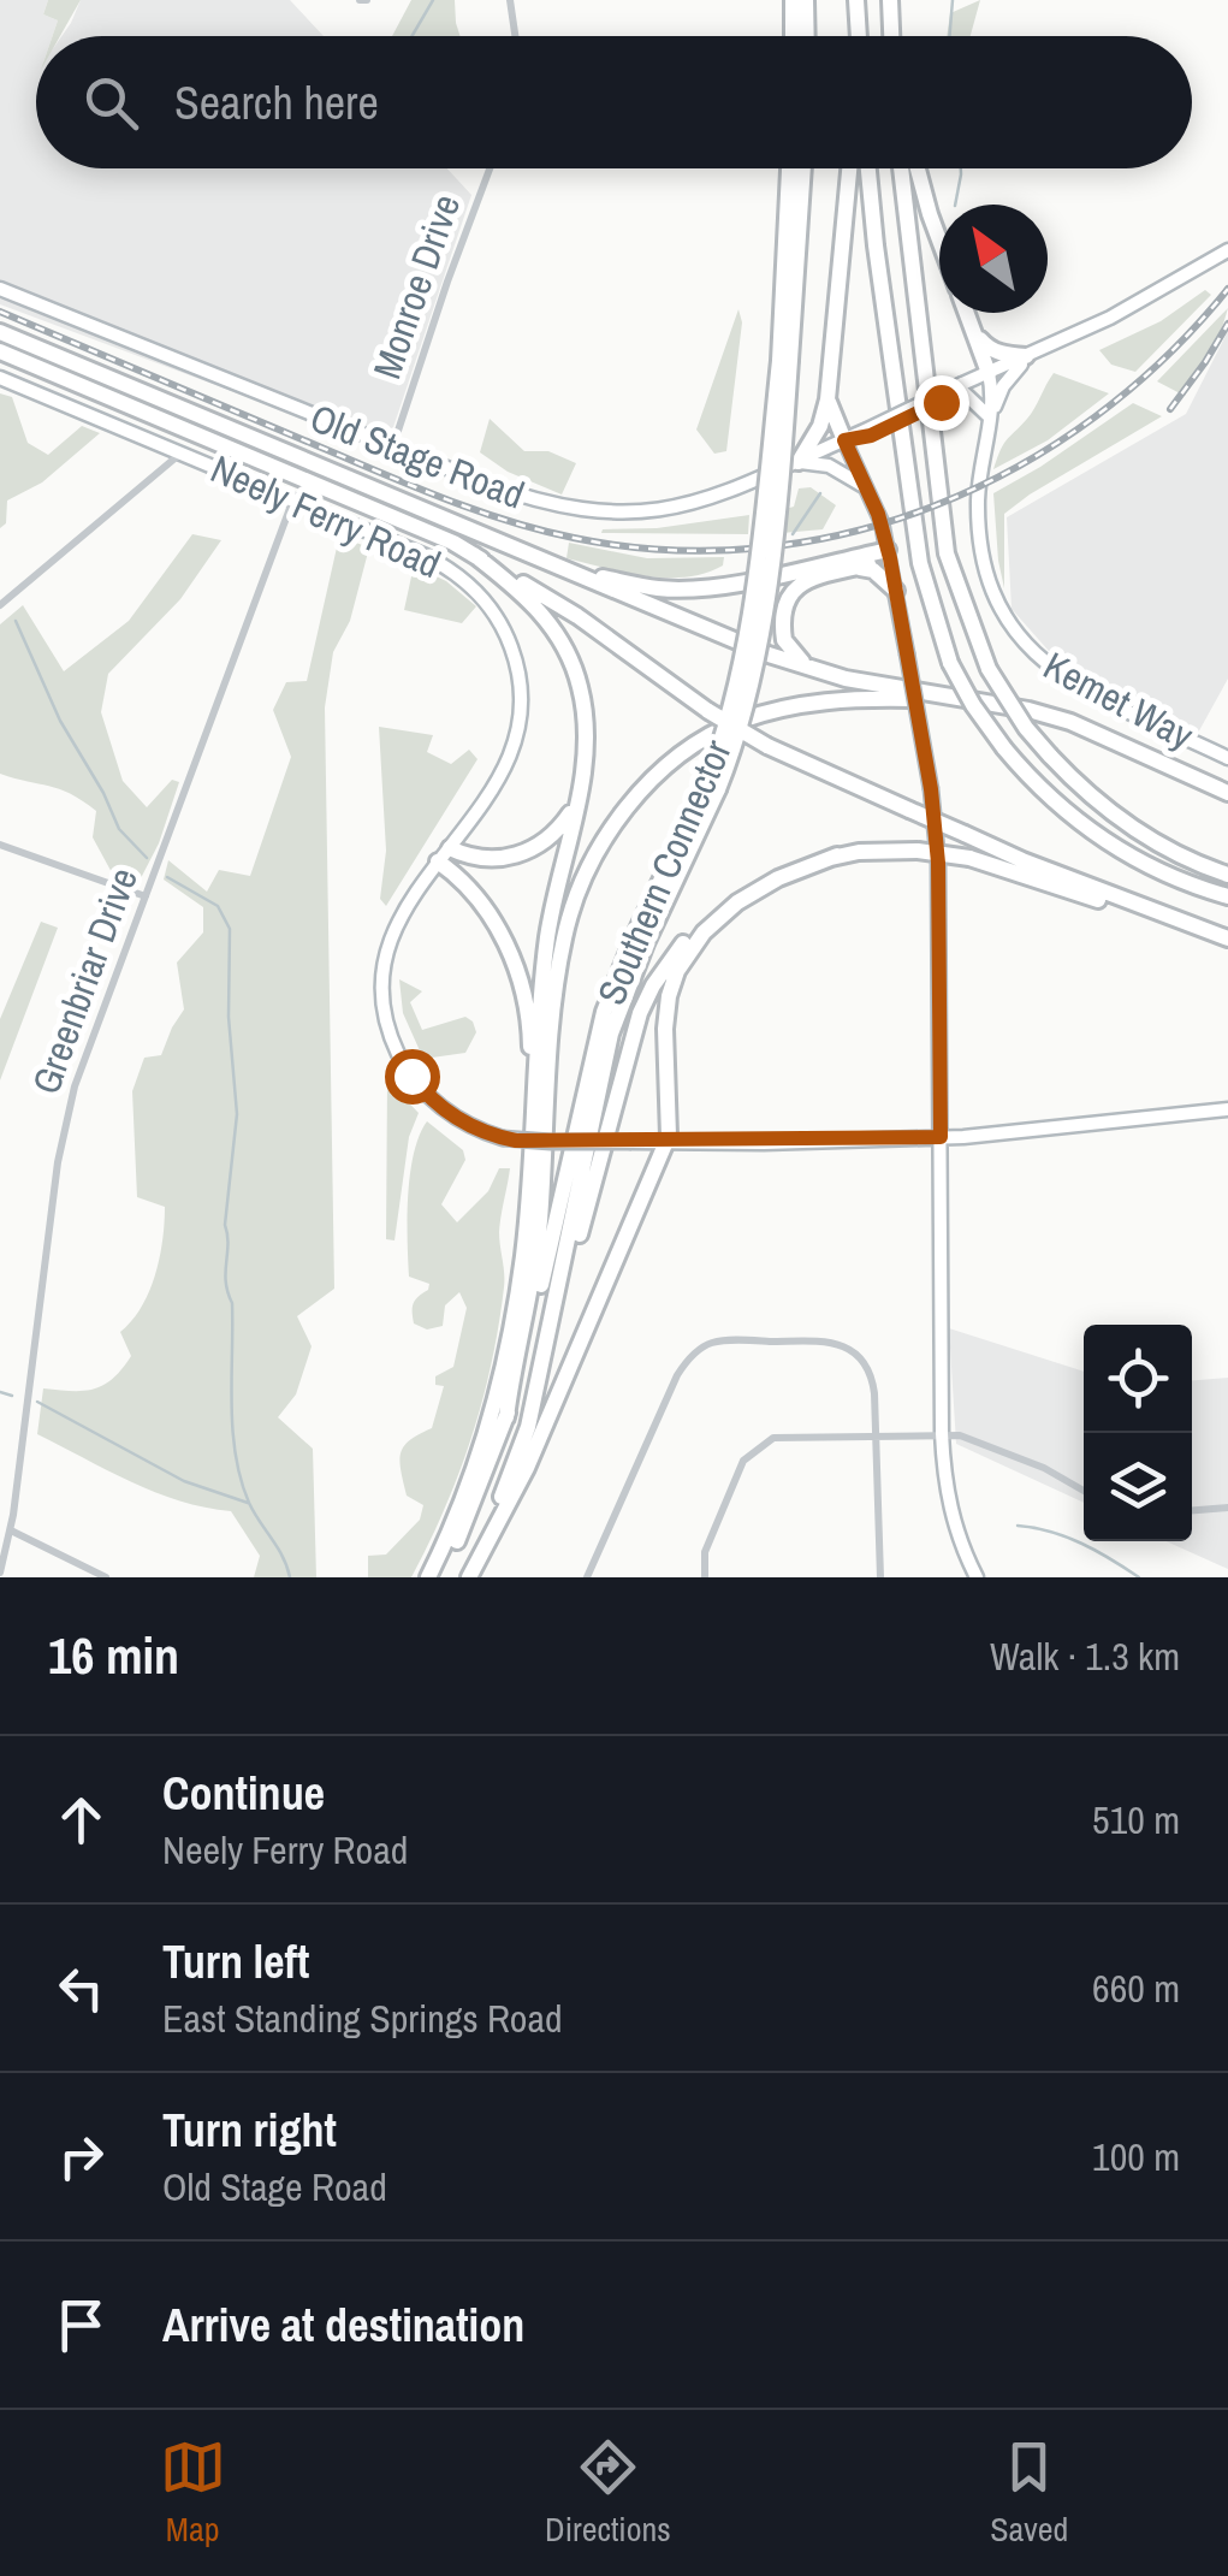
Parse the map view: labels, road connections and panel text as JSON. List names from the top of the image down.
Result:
{
  "streets": {
    "highway": ["Southern Connector"],
    "street": [
      "Monroe Drive",
      "Old Stage Road",
      "Neely Ferry Road",
      "Kemet Way",
      "Greenbriar Drive"
    ]
  },
  "crossings": [
    ["Monroe Drive", "Old Stage Road"],
    ["Old Stage Road", "Kemet Way"],
    ["Neely Ferry Road", "Greenbriar Drive"]
  ],
  "north": "top left",
  "page": {
    "search": "Search here",
    "heading": ["16 min", "Walk · 1.3 km"],
    "list": [
      ["Continue", "Neely Ferry Road", "510 m"],
      ["Turn left", "East Standing Springs Road", "660 m"],
      ["Turn right", "Old Stage Road", "100 m"],
      "Arrive at destination"
    ],
    "nav": ["Map", "Directions", "Saved"]
  }
}
